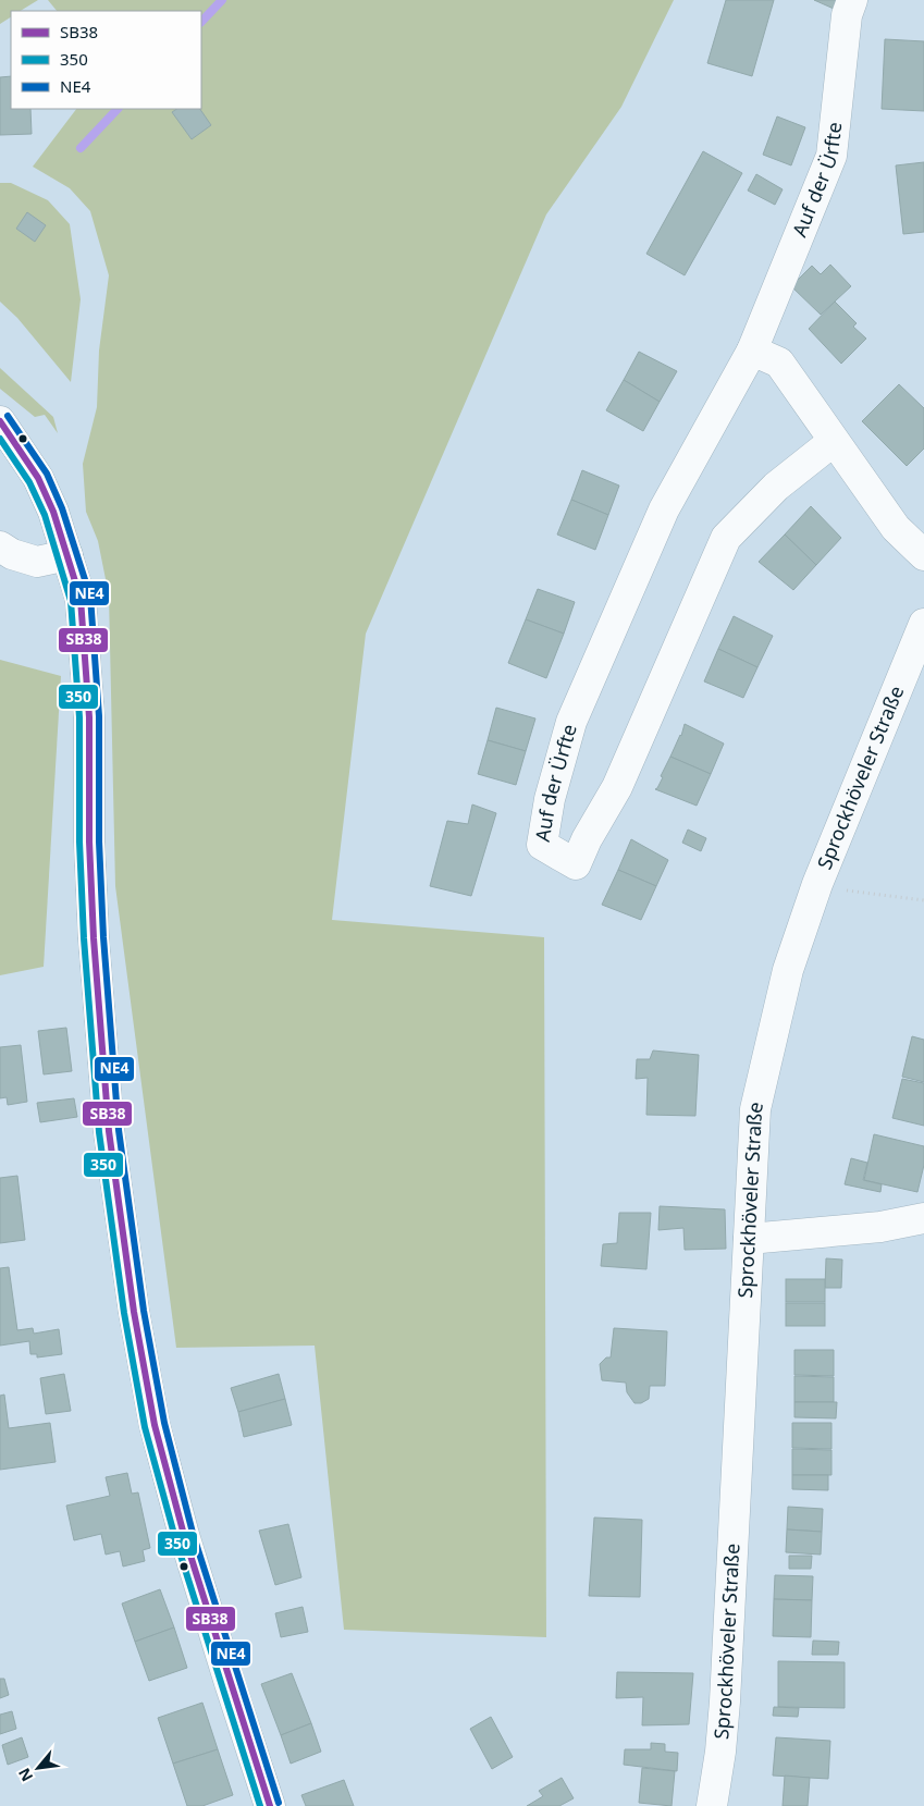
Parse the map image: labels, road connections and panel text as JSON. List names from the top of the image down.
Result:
{
  "streets": {
    "street": ["Auf der Ürfte", "Sprockhöveler Straße"]
  },
  "lines": ["transit line NE4", "transit line SB38", "transit line 350"],
  "legend": ["SB38", "350", "NE4"],
  "north": "bottom left"
}
